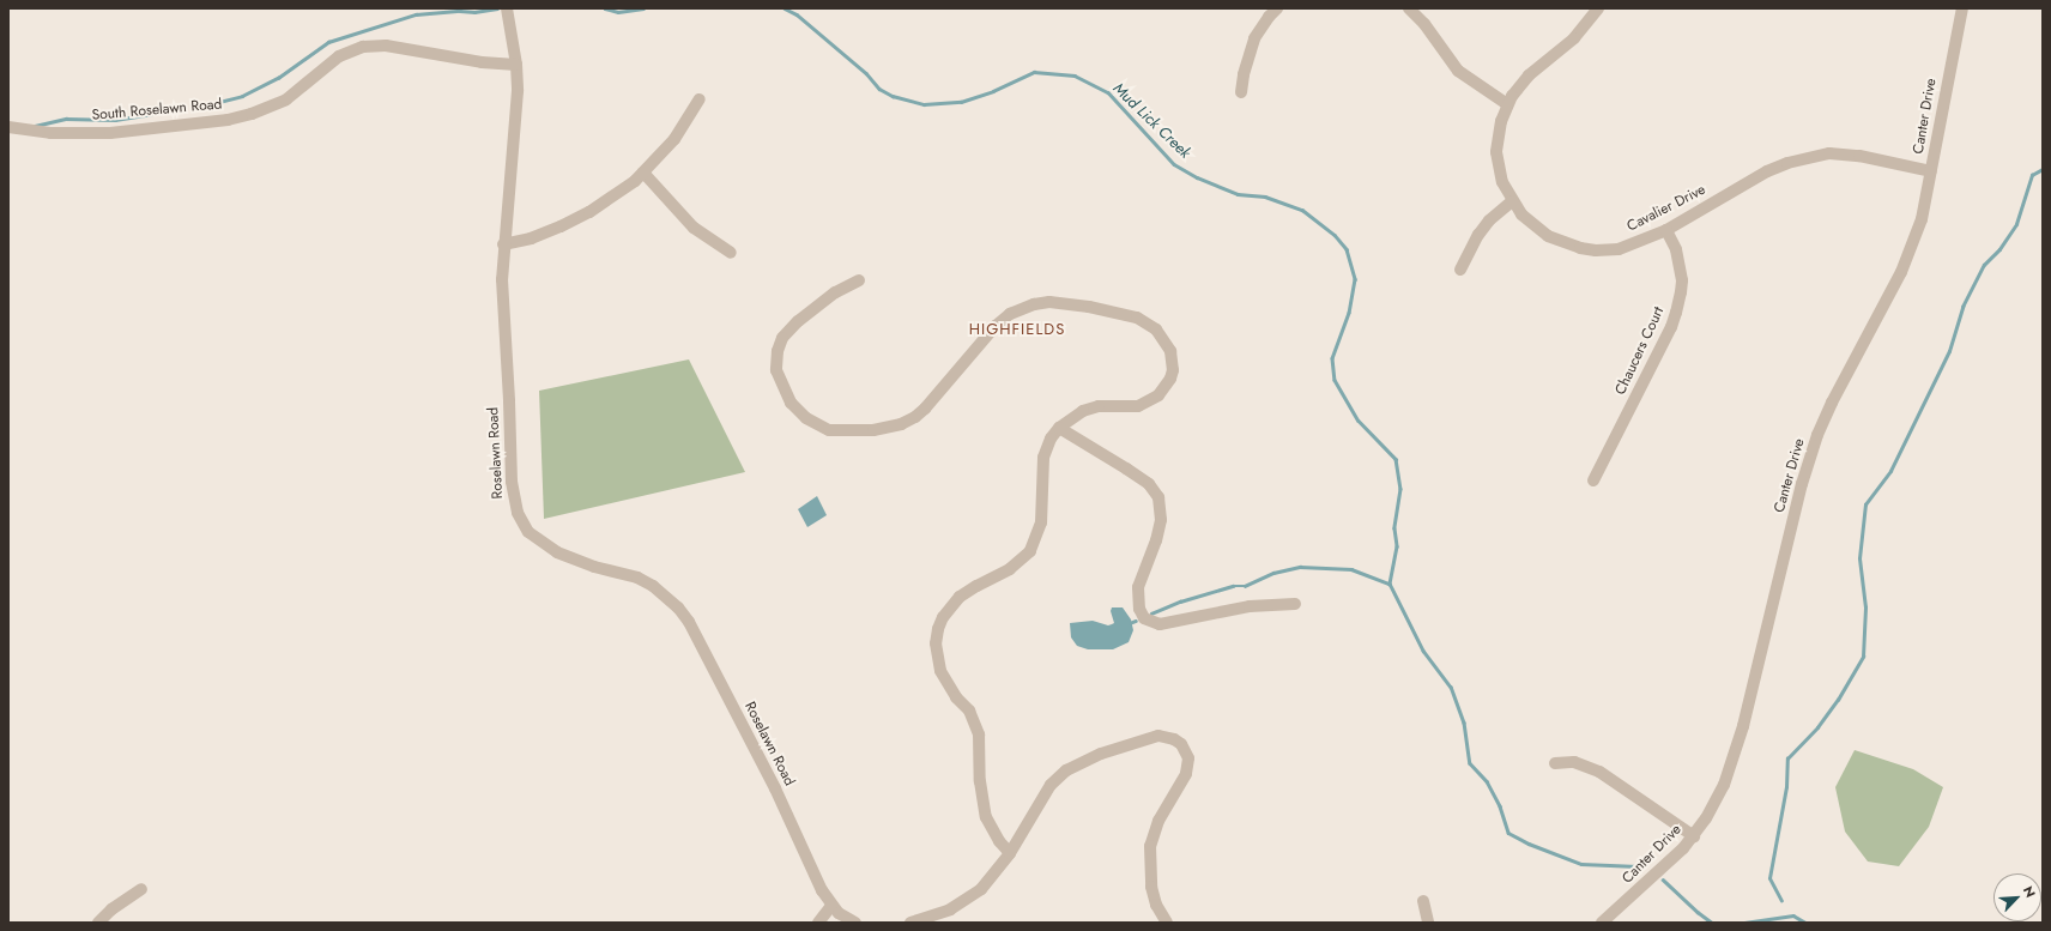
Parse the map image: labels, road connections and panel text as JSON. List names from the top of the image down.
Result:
{
  "streets": {
    "street": [
      "South Roselawn Road",
      "Canter Drive",
      "Cavalier Drive",
      "Chaucers Court",
      "Roselawn Road"
    ]
  },
  "crossings": [
    ["South Roselawn Road", "Roselawn Road"],
    ["Canter Drive", "Cavalier Drive"],
    ["Cavalier Drive", "Chaucers Court"]
  ],
  "districts": ["HIGHFIELDS"],
  "water": ["Mud Lick Creek"],
  "north": "top right"
}
